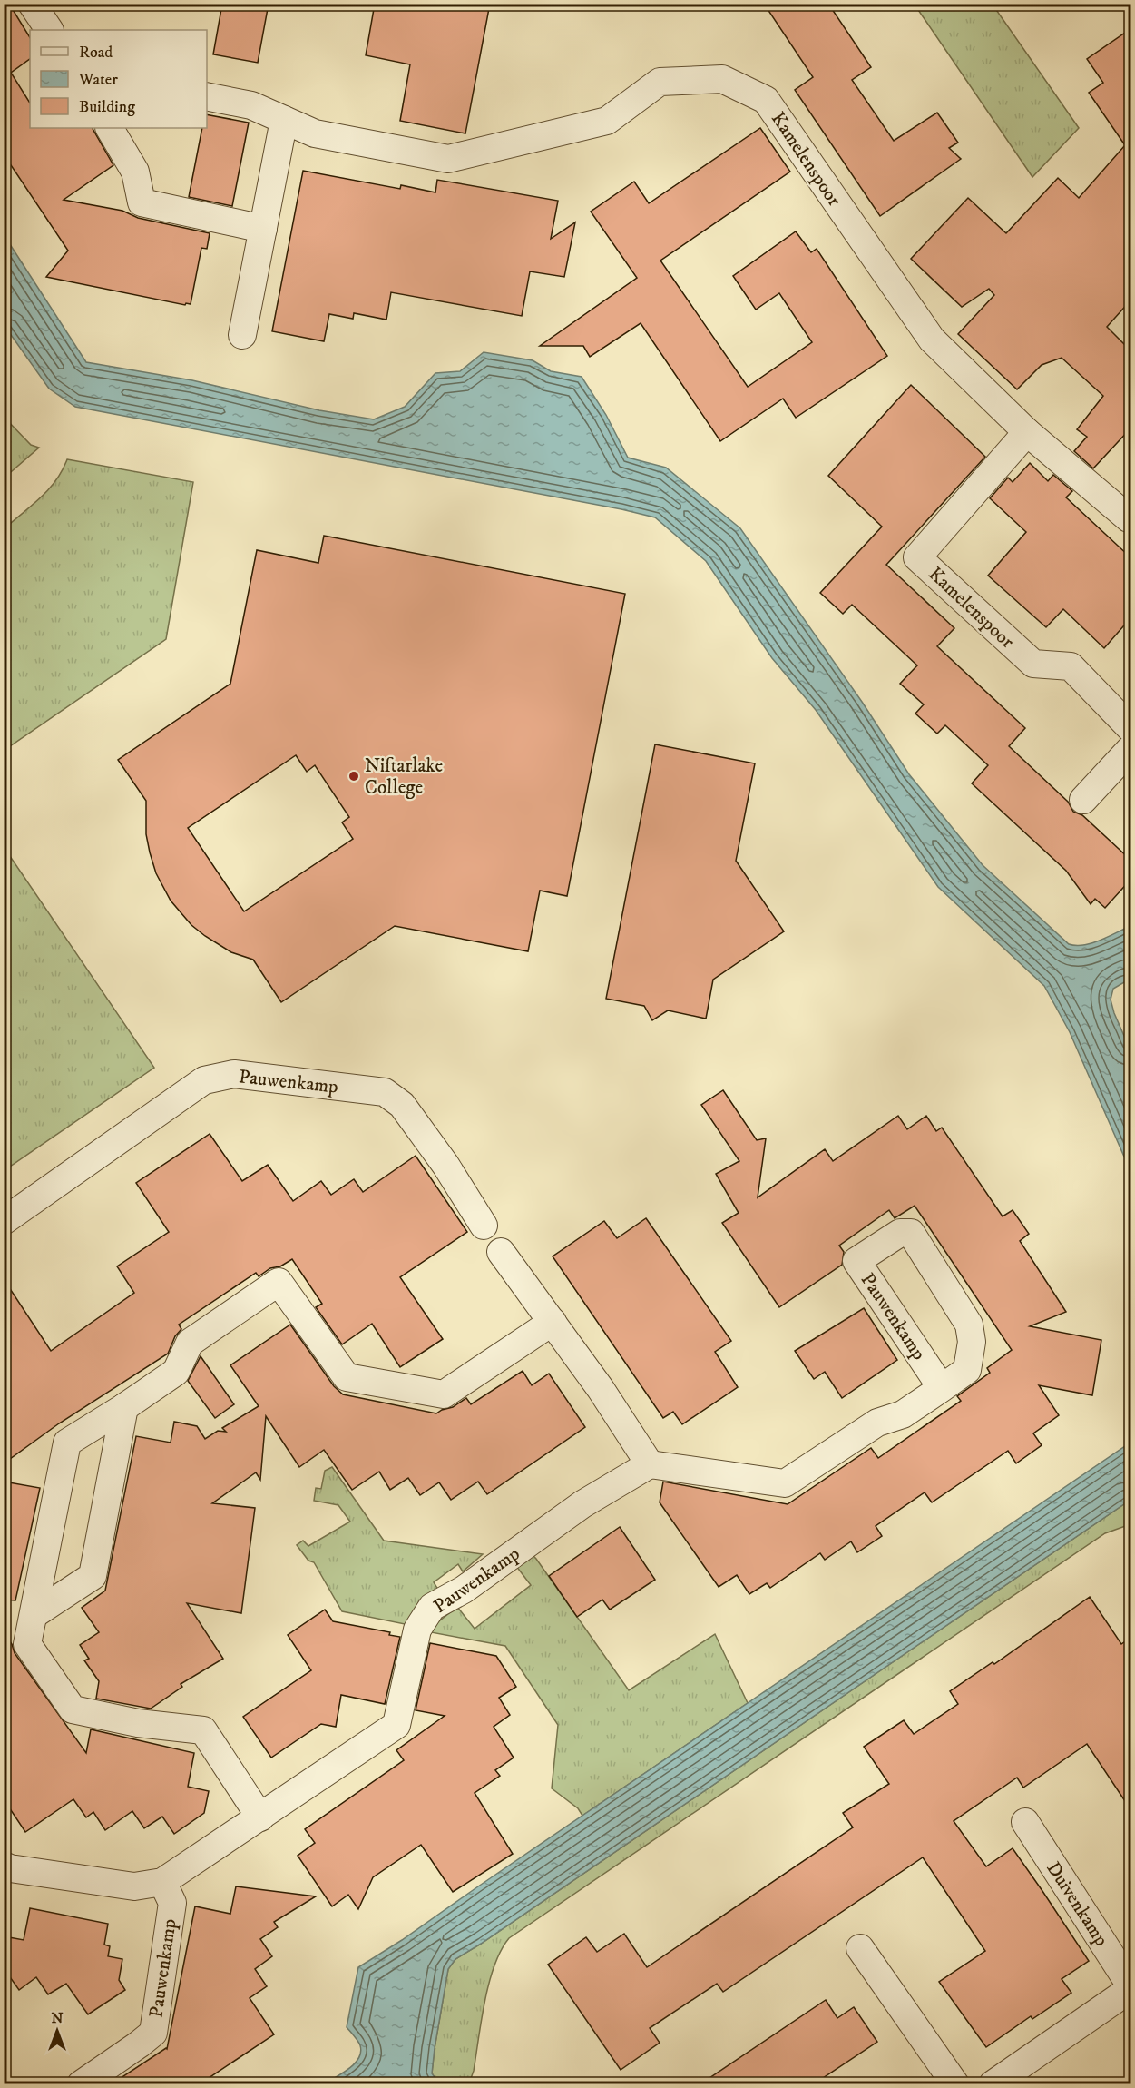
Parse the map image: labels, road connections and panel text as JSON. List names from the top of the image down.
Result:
{
  "streets": {
    "street": ["Kamelenspoor", "Pauwenkamp", "Duivenkamp"]
  },
  "places": ["Niftarlake College"],
  "legend": ["Road", "Water", "Building"],
  "north": "top"
}
